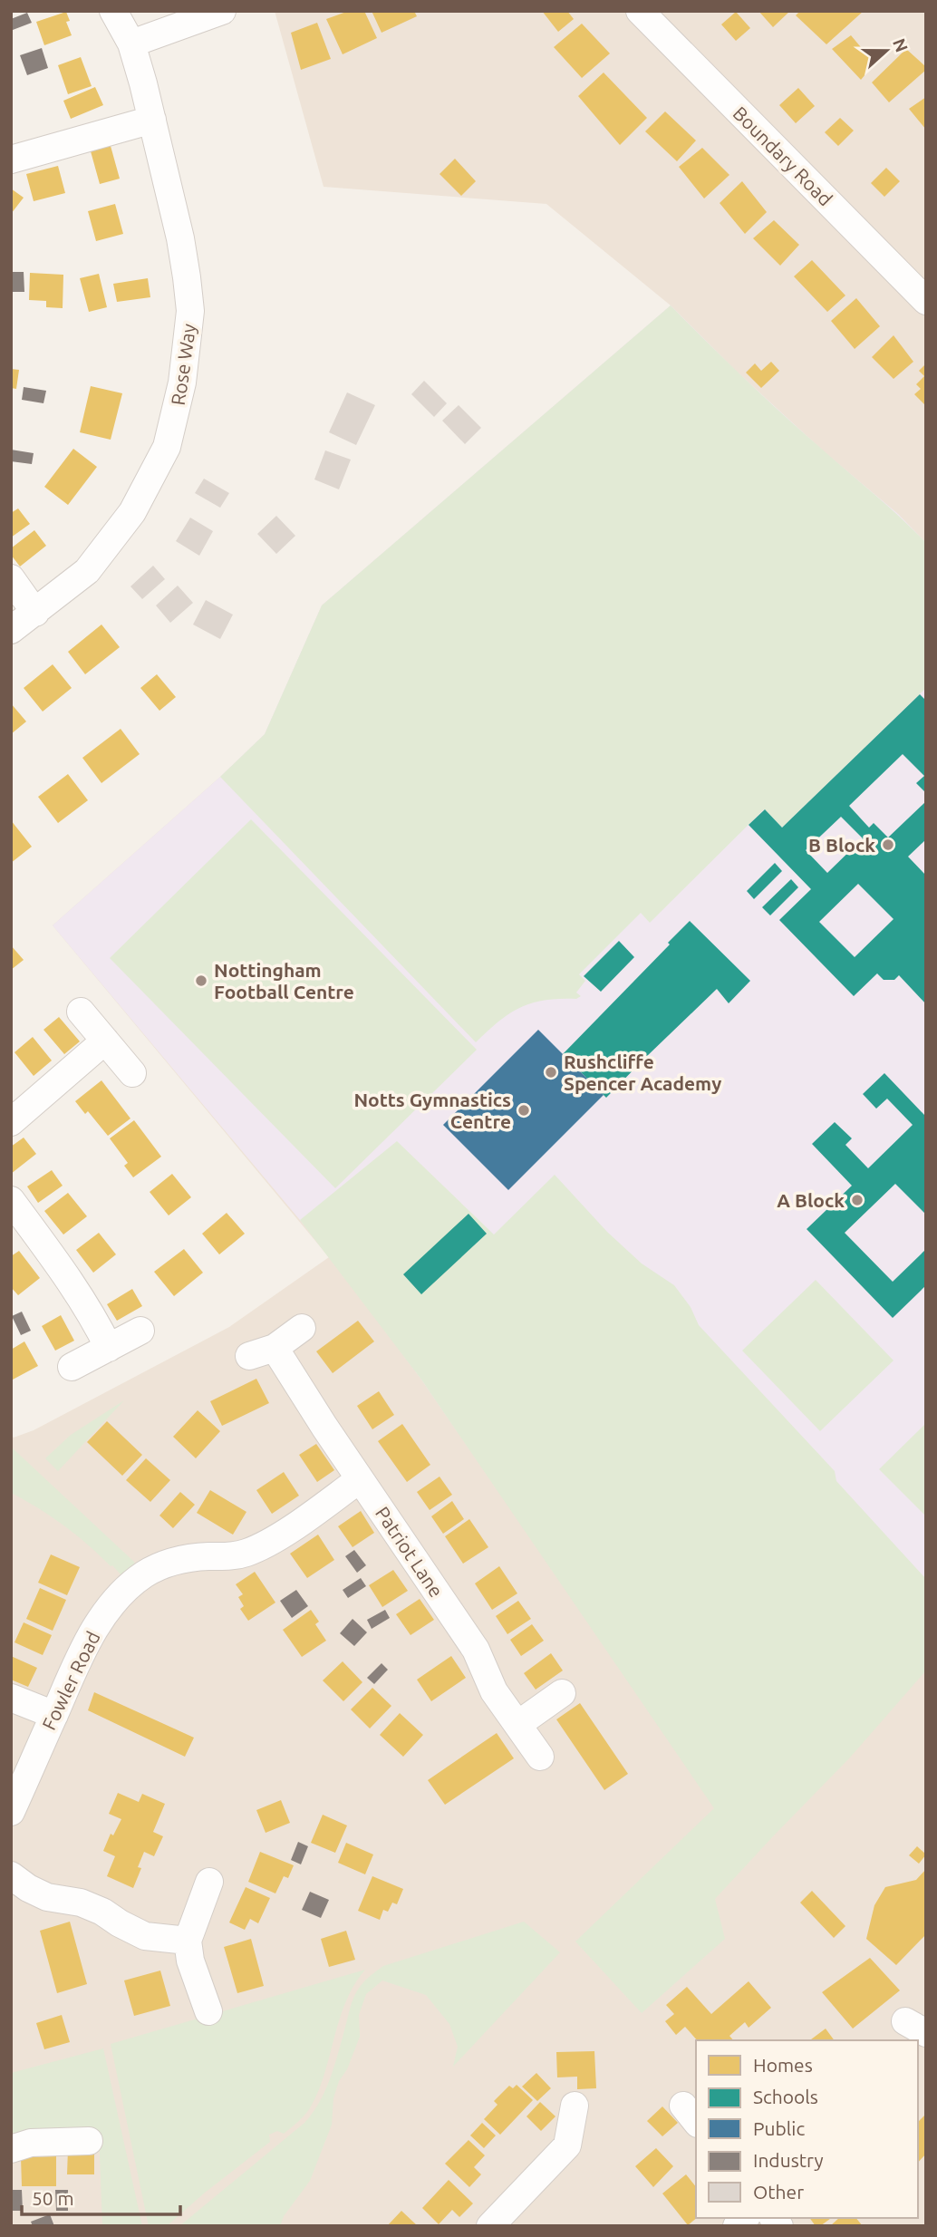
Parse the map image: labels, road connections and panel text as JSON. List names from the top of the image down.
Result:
{
  "streets": {
    "street": [
      "Boundary Road",
      "Rose Way",
      "Patriot Lane",
      "Fowler Road"
    ]
  },
  "crossings": [
    ["Patriot Lane", "Fowler Road"]
  ],
  "places": [
    "B Block",
    "Nottingham Football Centre",
    "Rushcliffe Spencer Academy",
    "Notts Gymnastics Centre",
    "A Block"
  ],
  "legend": [
    "Homes",
    "Schools",
    "Public",
    "Industry",
    "Other"
  ],
  "scale_bar": "50 m",
  "north": "right"
}
